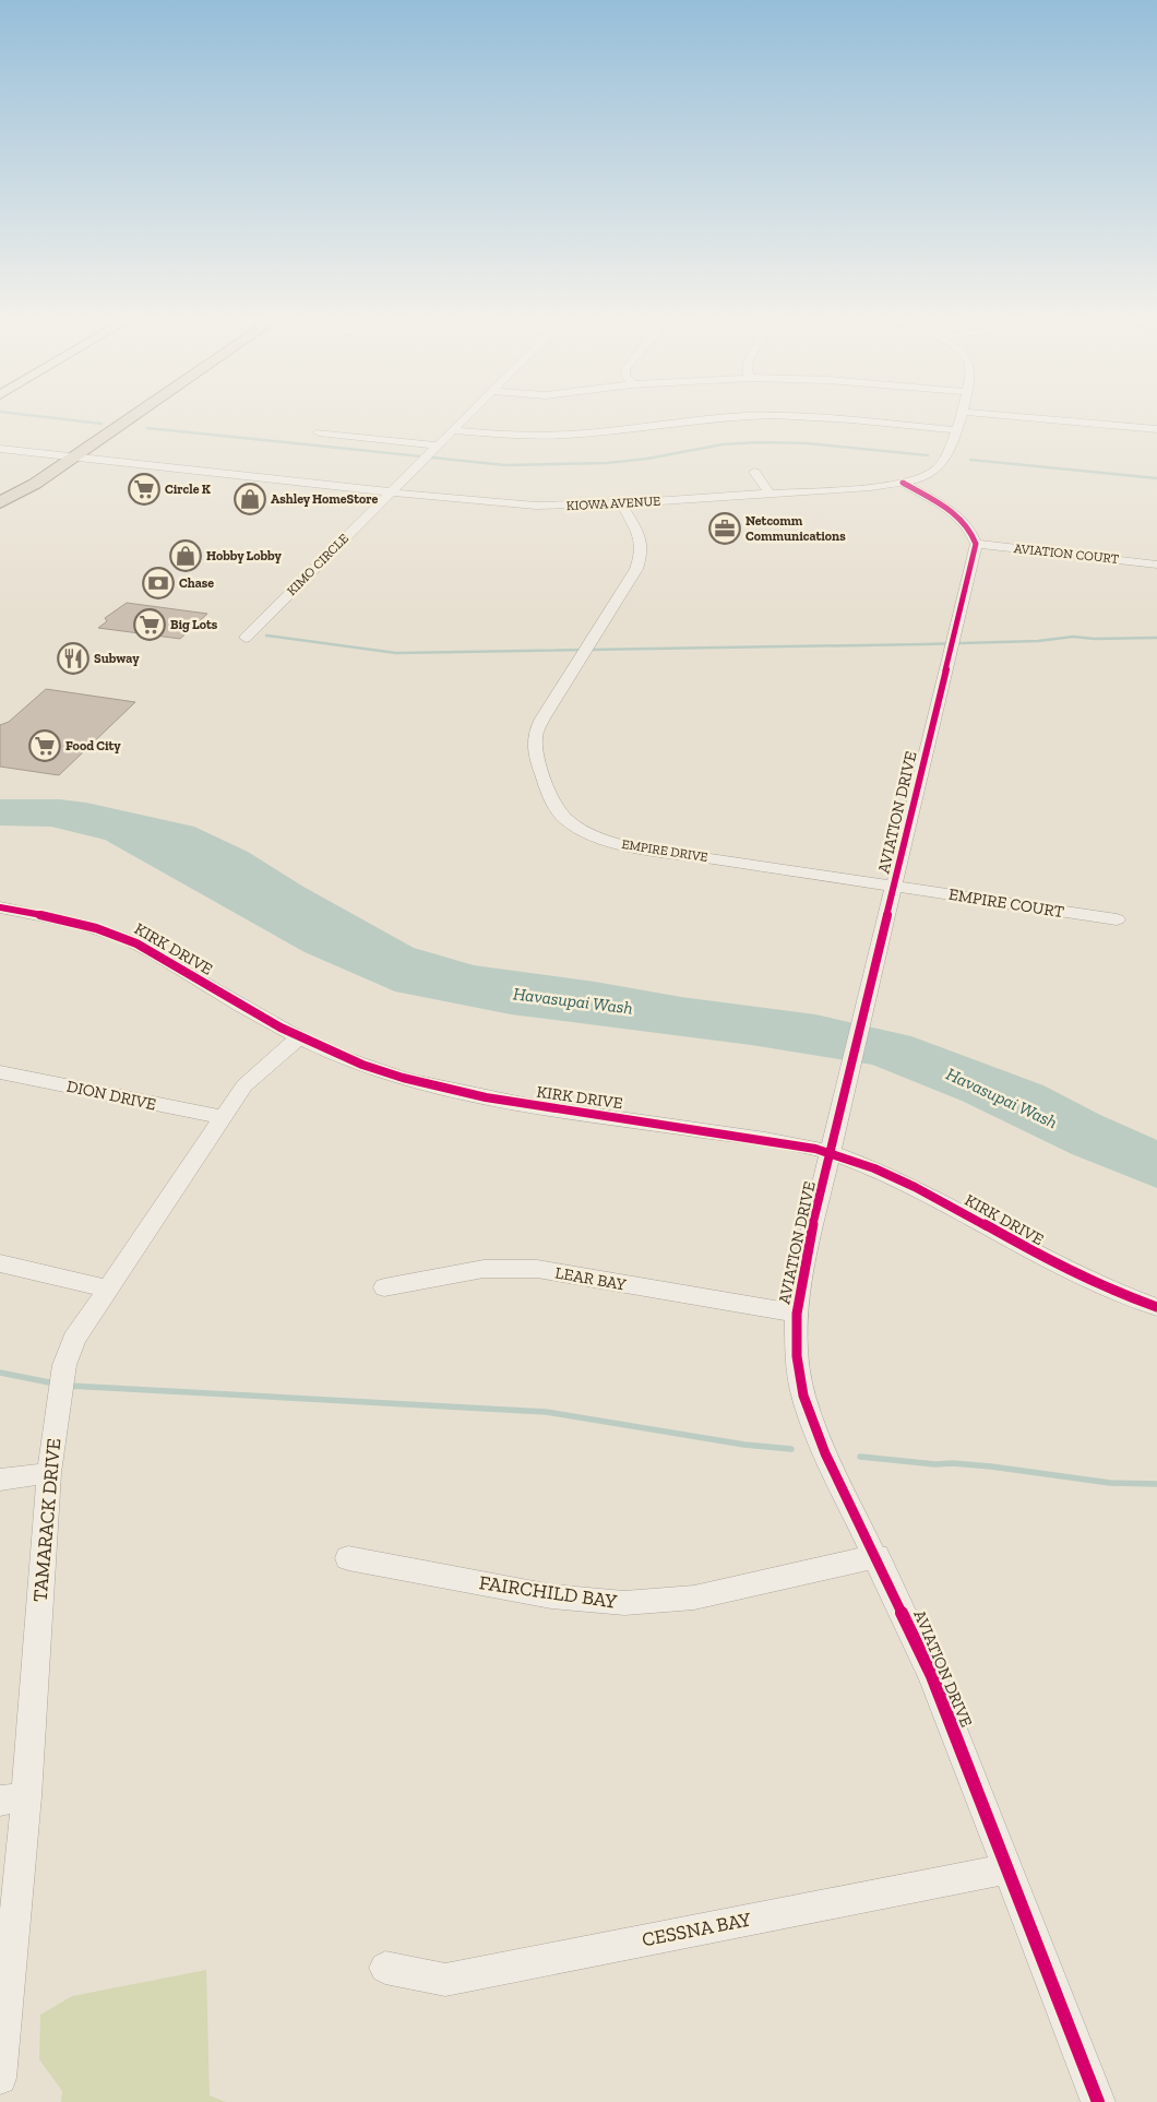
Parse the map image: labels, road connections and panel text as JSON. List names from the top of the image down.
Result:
{
  "streets": {
    "street": [
      "KIOWA AVENUE",
      "AVIATION COURT",
      "KIMO CIRCLE",
      "AVIATION DRIVE",
      "EMPIRE DRIVE",
      "EMPIRE COURT",
      "KIRK DRIVE",
      "DION DRIVE",
      "LEAR BAY",
      "TAMARACK DRIVE",
      "FAIRCHILD BAY",
      "CESSNA BAY"
    ]
  },
  "crossings": [
    ["KIOWA AVENUE", "KIMO CIRCLE"],
    ["KIOWA AVENUE", "EMPIRE DRIVE"],
    ["AVIATION COURT", "AVIATION DRIVE"],
    ["AVIATION DRIVE", "EMPIRE DRIVE"],
    ["AVIATION DRIVE", "EMPIRE COURT"],
    ["AVIATION DRIVE", "KIRK DRIVE"],
    ["AVIATION DRIVE", "LEAR BAY"],
    ["AVIATION DRIVE", "FAIRCHILD BAY"],
    ["AVIATION DRIVE", "CESSNA BAY"],
    ["EMPIRE DRIVE", "EMPIRE COURT"],
    ["KIRK DRIVE", "TAMARACK DRIVE"],
    ["DION DRIVE", "TAMARACK DRIVE"]
  ],
  "water": ["Havasupai Wash"],
  "places": {
    "supermarket": ["Circle K", "Big Lots", "Food City"],
    "shop": ["Ashley HomeStore", "Hobby Lobby"],
    "office": ["Netcomm Communications"],
    "bank": ["Chase"],
    "restaurant": ["Subway"]
  }
}
